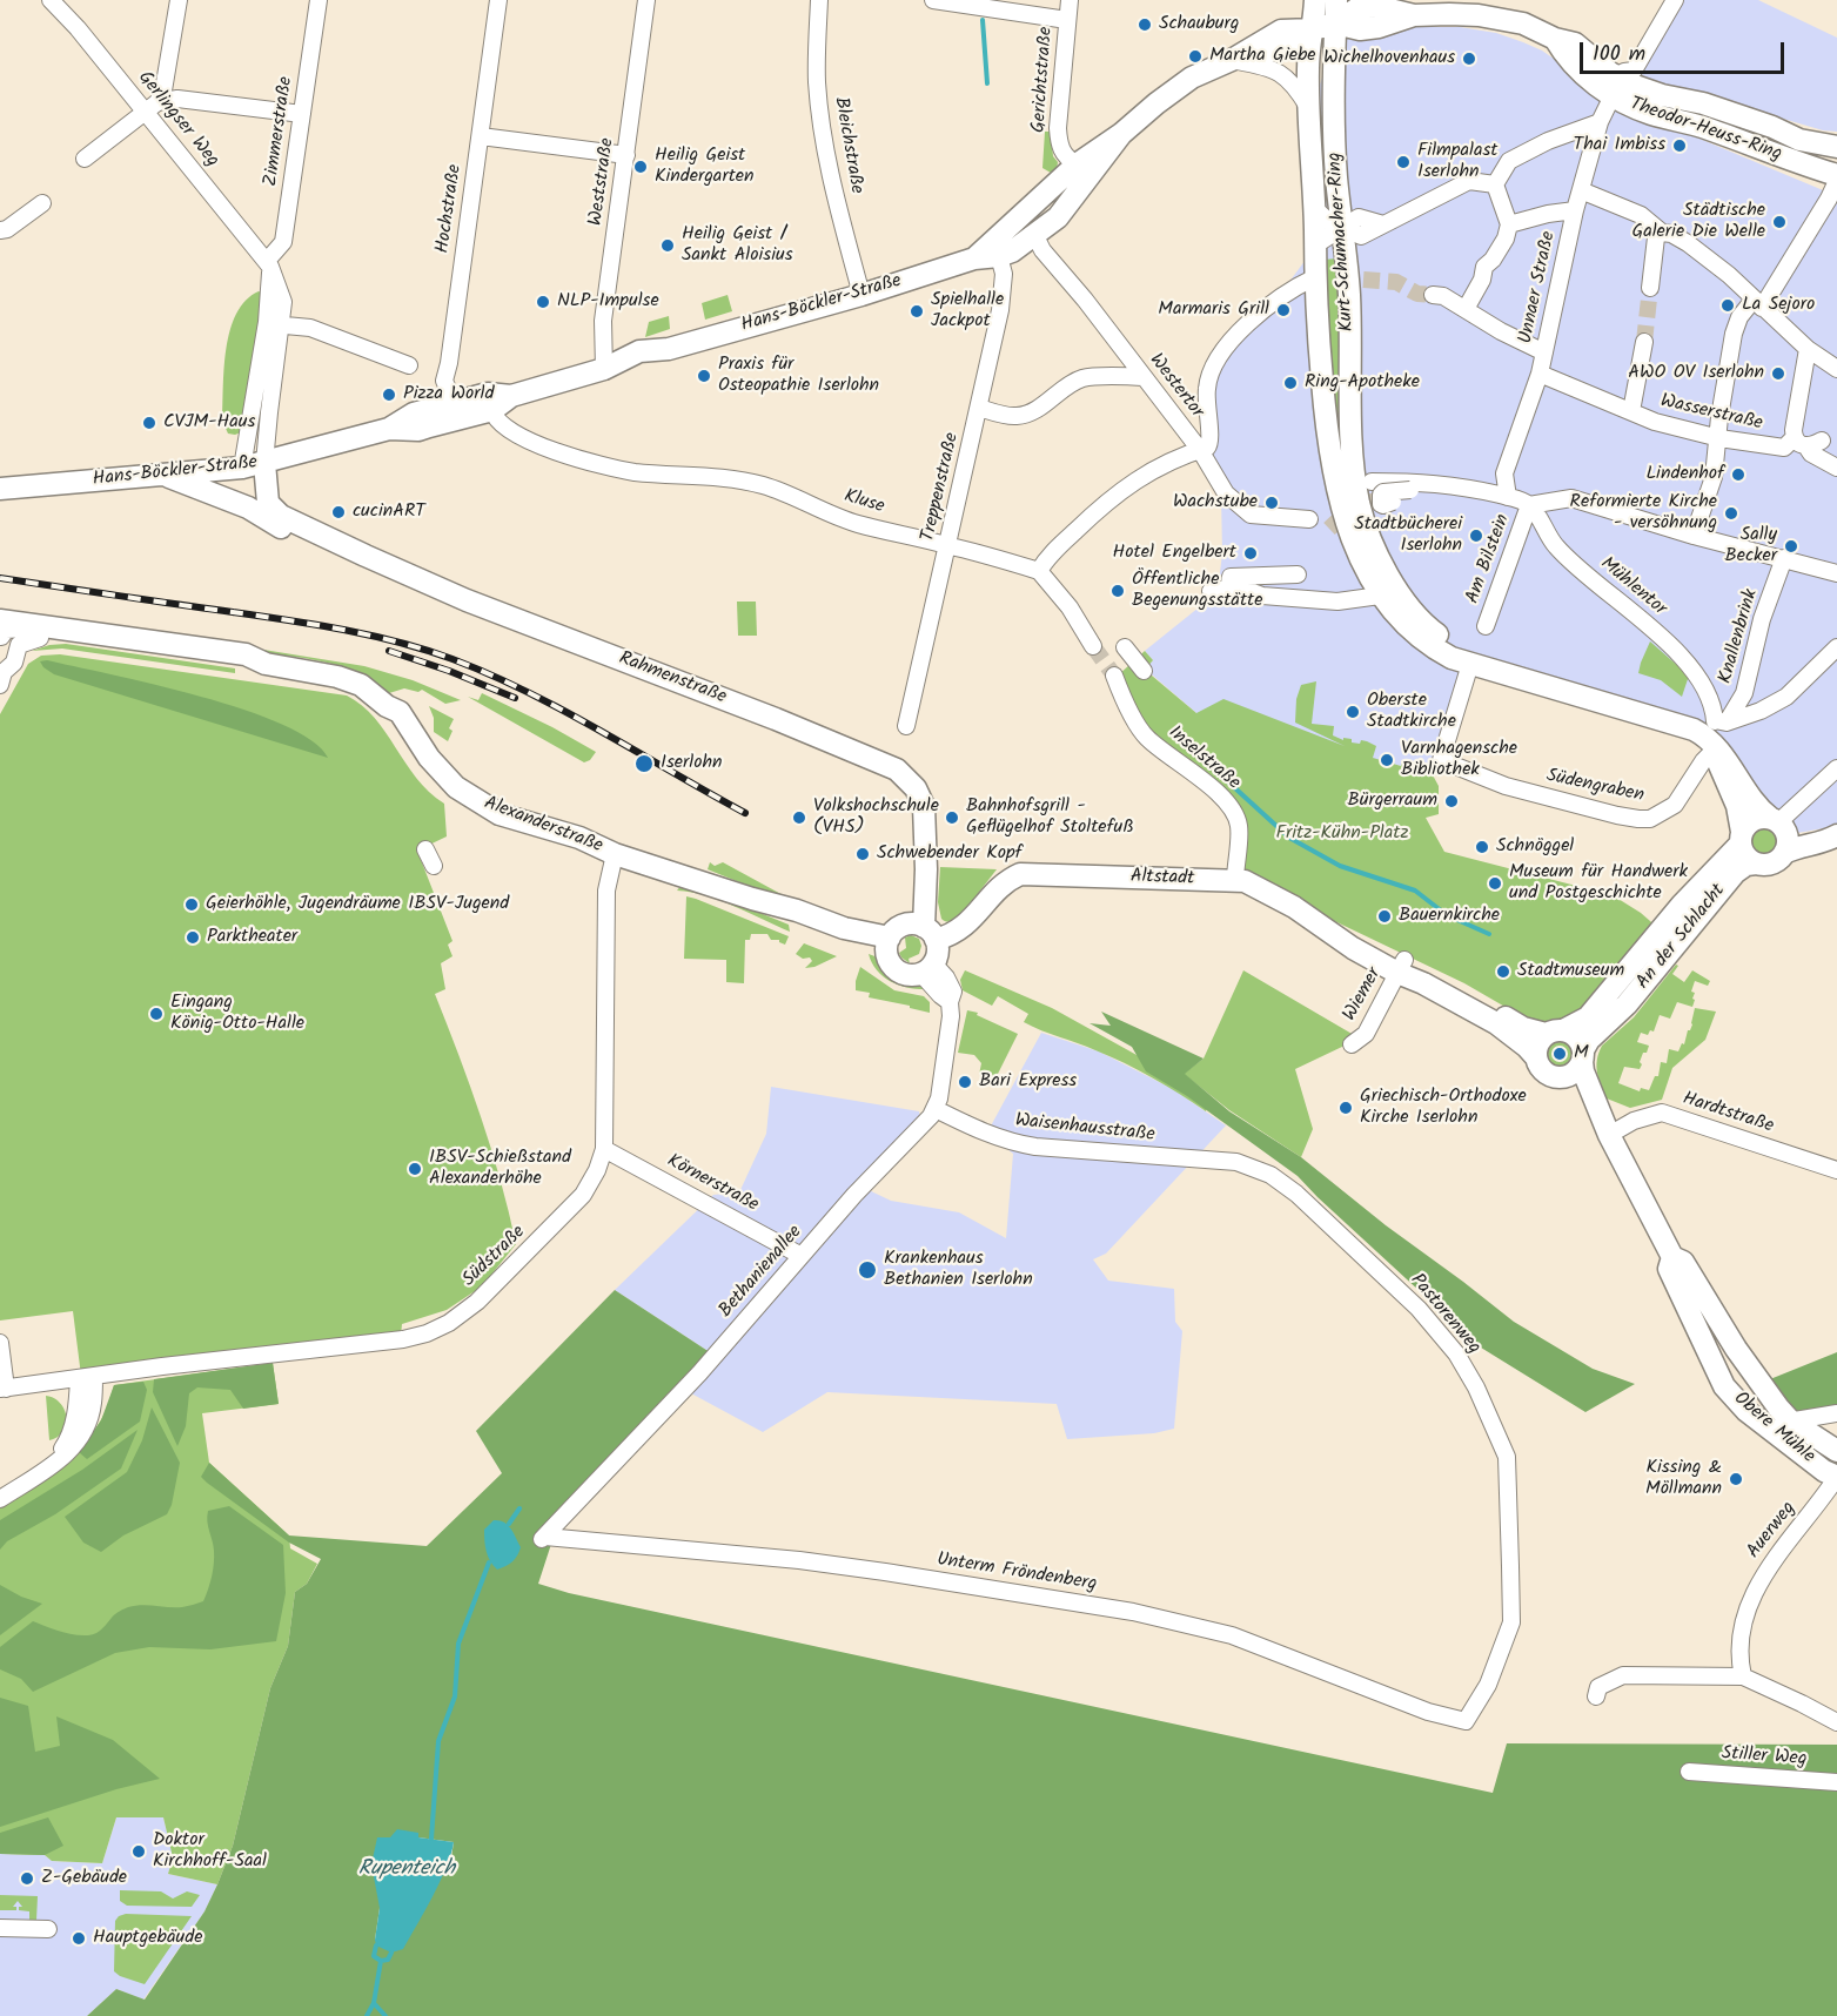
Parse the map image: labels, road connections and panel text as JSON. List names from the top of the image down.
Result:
{
  "streets": {
    "main road": [
      "Theodor-Heuss-Ring",
      "Kurt-Schumacher-Ring",
      "Hans-Böckler-Straße",
      "Rahmenstraße",
      "Alexanderstraße",
      "Altstadt",
      "An der Schlacht",
      "Obere Mühle"
    ],
    "street": [
      "Gerichtstraße",
      "Gerlingser Weg",
      "Zimmerstraße",
      "Bleichstraße",
      "Weststraße",
      "Hochstraße",
      "Unnaer Straße",
      "Westertor",
      "Wasserstraße",
      "Treppenstraße",
      "Kluse",
      "Am Bilstein",
      "Mühlentor",
      "Knallenbrink",
      "Inselstraße",
      "Südengraben",
      "Wiemer",
      "Hardtstraße",
      "Waisenhausstraße",
      "Körnerstraße",
      "Südstraße",
      "Bethanienallee",
      "Pastorenweg",
      "Auerweg",
      "Unterm Fröndenberg",
      "Stiller Weg"
    ]
  },
  "crossings": [
    ["Gerichtstraße", "Hans-Böckler-Straße"],
    ["Gerlingser Weg", "Zimmerstraße"],
    ["Theodor-Heuss-Ring", "Kurt-Schumacher-Ring"],
    ["Theodor-Heuss-Ring", "Unnaer Straße"],
    ["Theodor-Heuss-Ring", "Hans-Böckler-Straße"],
    ["Bleichstraße", "Hans-Böckler-Straße"],
    ["Weststraße", "Hans-Böckler-Straße"],
    ["Hochstraße", "Hans-Böckler-Straße"],
    ["Kurt-Schumacher-Ring", "Hans-Böckler-Straße"],
    ["Kurt-Schumacher-Ring", "Mühlentor"],
    ["Kurt-Schumacher-Ring", "Knallenbrink"],
    ["Kurt-Schumacher-Ring", "Südengraben"],
    ["Unnaer Straße", "Wasserstraße"],
    ["Hans-Böckler-Straße", "Westertor"],
    ["Hans-Böckler-Straße", "Treppenstraße"],
    ["Hans-Böckler-Straße", "Kluse"],
    ["Hans-Böckler-Straße", "Rahmenstraße"],
    ["Treppenstraße", "Kluse"],
    ["Am Bilstein", "Mühlentor"],
    ["Mühlentor", "Knallenbrink"],
    ["Mühlentor", "Südengraben"],
    ["Knallenbrink", "Südengraben"],
    ["Rahmenstraße", "Altstadt"],
    ["Rahmenstraße", "Bethanienallee"],
    ["Inselstraße", "Altstadt"],
    ["Alexanderstraße", "Altstadt"],
    ["Alexanderstraße", "Südstraße"],
    ["Altstadt", "An der Schlacht"],
    ["Altstadt", "Wiemer"],
    ["Altstadt", "Bethanienallee"],
    ["Altstadt", "Obere Mühle"],
    ["An der Schlacht", "Obere Mühle"],
    ["Hardtstraße", "Obere Mühle"],
    ["Waisenhausstraße", "Bethanienallee"],
    ["Waisenhausstraße", "Pastorenweg"],
    ["Körnerstraße", "Südstraße"],
    ["Körnerstraße", "Bethanienallee"],
    ["Bethanienallee", "Unterm Fröndenberg"],
    ["Pastorenweg", "Unterm Fröndenberg"],
    ["Obere Mühle", "Auerweg"]
  ],
  "water": ["Rupenteich"],
  "parks": ["Fritz-Kühn-Platz"],
  "places": [
    "Schauburg",
    "Martha Giebe",
    "Wichelhovenhaus",
    "Thai Imbiss",
    "Filmpalast Iserlohn",
    "Heilig Geist Kindergarten",
    "Städtische Galerie Die Welle",
    "Heilig Geist / Sankt Aloisius",
    "NLP-Impulse",
    "La Sejoro",
    "Marmaris Grill",
    "Spielhalle Jackpot",
    "AWO OV Iserlohn",
    "Praxis für Osteopathie Iserlohn",
    "Ring-Apotheke",
    "Pizza World",
    "CVJM-Haus",
    "Lindenhof",
    "Wachstube",
    "cucinART",
    "Reformierte Kirche - versöhnung",
    "Stadtbücherei Iserlohn",
    "Sally Becker",
    "Hotel Engelbert",
    "Öffentliche Begenungsstätte",
    "Oberste Stadtkirche",
    "Varnhagensche Bibliothek",
    "Iserlohn",
    "Bürgerraum",
    "Volkshochschule (VHS)",
    "Bahnhofsgrill - Geflügelhof Stoltefuß",
    "Schnöggel",
    "Schwebender Kopf",
    "Museum für Handwerk und Postgeschichte",
    "Geierhöhle, Jugendräume IBSV-Jugend",
    "Bauernkirche",
    "Parktheater",
    "Stadtmuseum",
    "Eingang König-Otto-Halle",
    "M",
    "Bari Express",
    "Griechisch-Orthodoxe Kirche Iserlohn",
    "IBSV-Schießstand Alexanderhöhe",
    "Krankenhaus Bethanien Iserlohn",
    "Kissing & Möllmann",
    "Doktor Kirchhoff-Saal",
    "Z-Gebäude",
    "Hauptgebäude"
  ],
  "scale_bar": "100 m"
}
